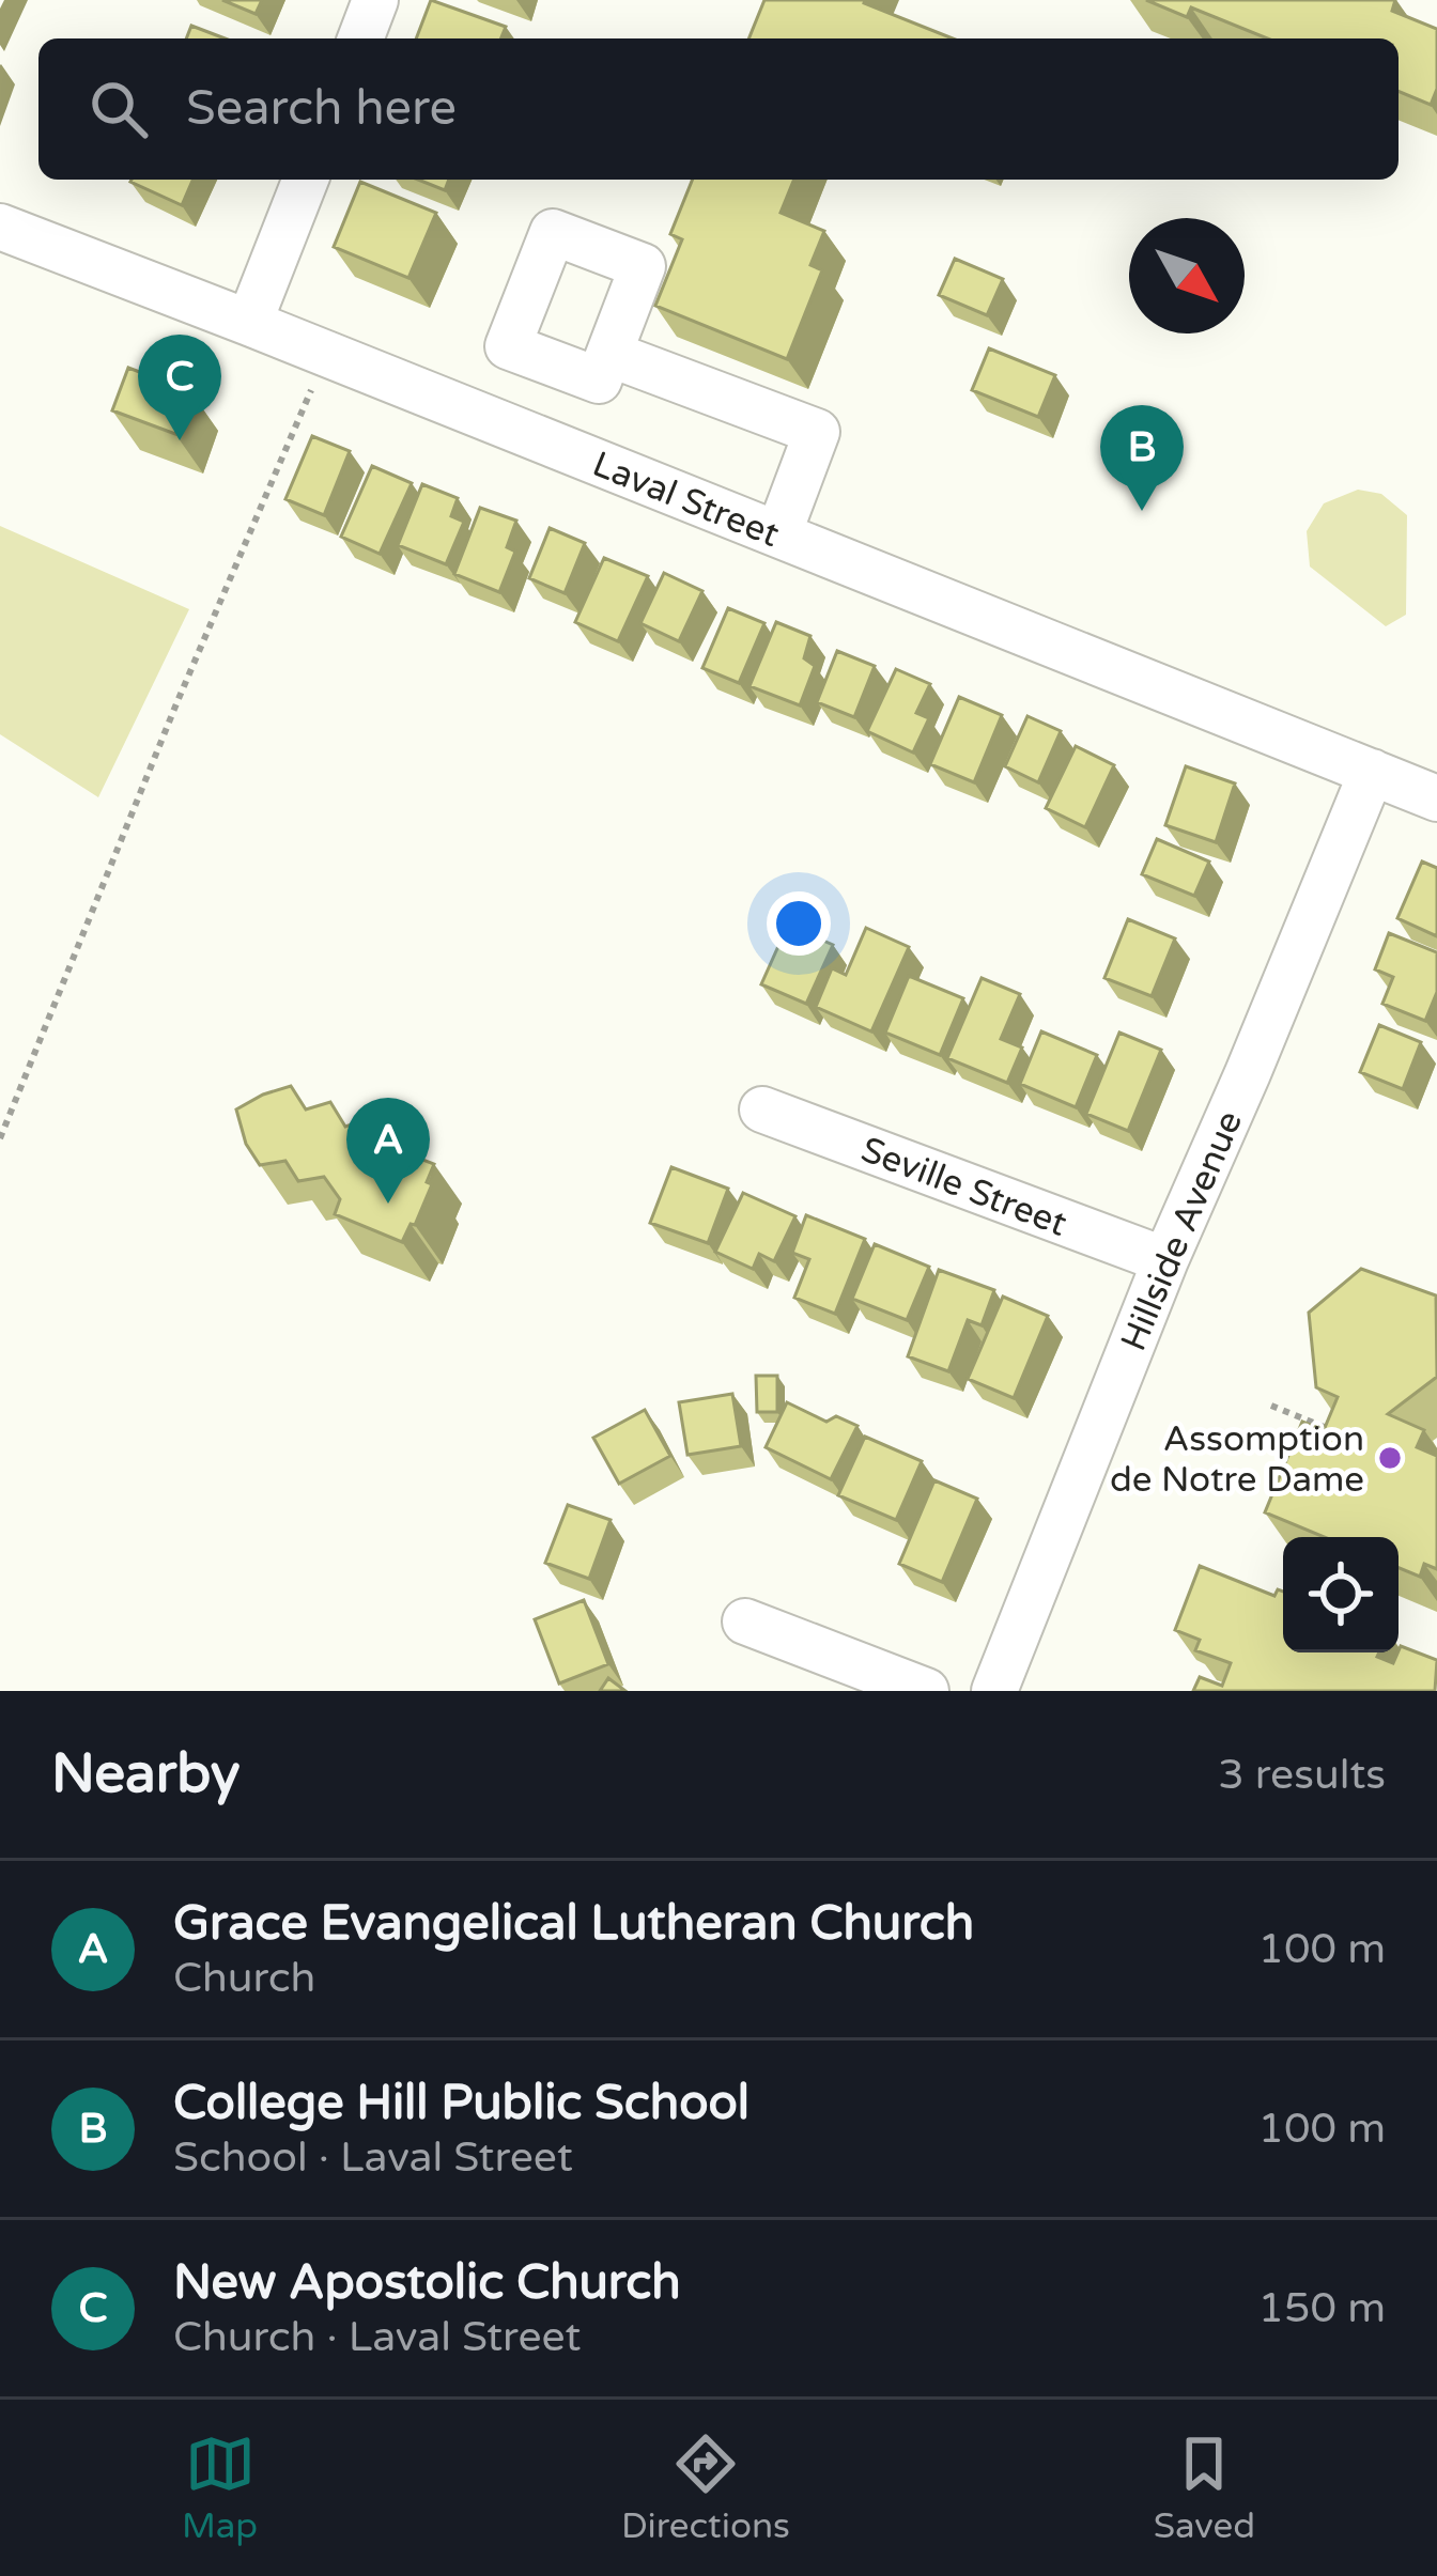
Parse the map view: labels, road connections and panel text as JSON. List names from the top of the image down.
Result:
{
  "streets": {
    "street": ["Laval Street", "Seville Street", "Hillside Avenue"]
  },
  "crossings": [
    ["Laval Street", "Hillside Avenue"],
    ["Seville Street", "Hillside Avenue"]
  ],
  "places": ["Assomption de Notre Dame"],
  "north": "bottom right",
  "page": {
    "search": "Search here",
    "pins": ["C", "B", "A"],
    "heading": ["Nearby", "3 results"],
    "list": [
      {
        "mark": "A",
        "name": "Grace Evangelical Lutheran Church",
        "note": "Church",
        "value": "100 m"
      },
      {
        "mark": "B",
        "name": "College Hill Public School",
        "note": "School · Laval Street",
        "value": "100 m"
      },
      {
        "mark": "C",
        "name": "New Apostolic Church",
        "note": "Church · Laval Street",
        "value": "150 m"
      }
    ],
    "nav": ["Map", "Directions", "Saved"]
  }
}
